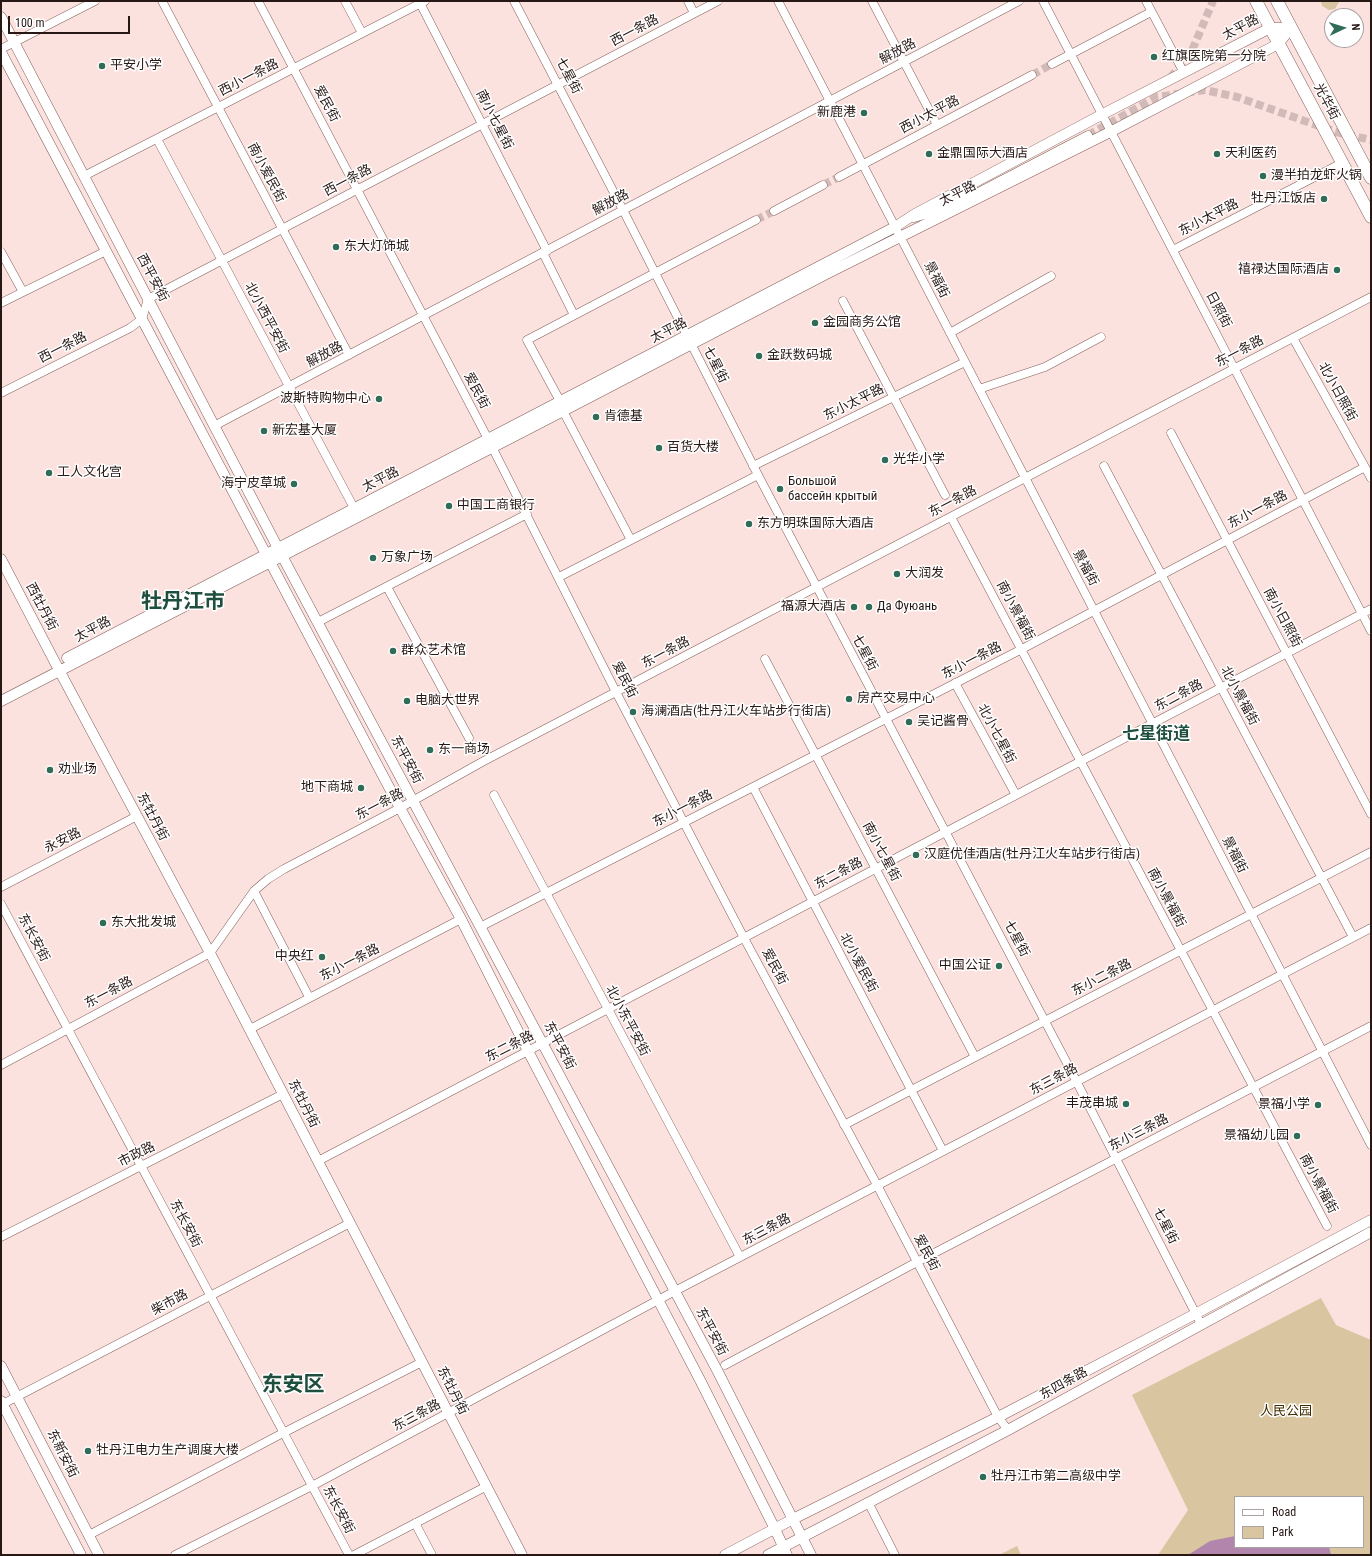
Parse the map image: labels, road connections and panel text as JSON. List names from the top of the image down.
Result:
{
  "streets": {
    "highway": ["光华街"],
    "main road": [
      "太平路",
      "西平安街",
      "西牡丹街",
      "东平安街",
      "东牡丹街",
      "东四条路",
      "东新安街"
    ],
    "street": [
      "西一条路",
      "解放路",
      "七星街",
      "西小一条路",
      "爱民街",
      "西小太平路",
      "南小七星街",
      "南小爱民街",
      "东小太平路",
      "景福街",
      "日照街",
      "北小西平安街",
      "东一条路",
      "北小日照街",
      "东小一条路",
      "南小景福街",
      "南小日照街",
      "东二条路",
      "北小景福街",
      "北小七星街",
      "永安路",
      "东长安街",
      "北小爱民街",
      "东小二条路",
      "北小东平安街",
      "东三条路",
      "东小三条路",
      "市政路",
      "柴市路"
    ]
  },
  "crossings": [
    ["太平路", "七星街"],
    ["太平路", "光华街"],
    ["太平路", "爱民街"],
    ["太平路", "西平安街"],
    ["太平路", "景福街"],
    ["太平路", "日照街"],
    ["太平路", "北小西平安街"],
    ["太平路", "西牡丹街"],
    ["太平路", "东平安街"],
    ["太平路", "东牡丹街"],
    ["西一条路", "七星街"],
    ["西一条路", "爱民街"],
    ["西一条路", "南小七星街"],
    ["西一条路", "南小爱民街"],
    ["西一条路", "西平安街"],
    ["西一条路", "北小西平安街"],
    ["解放路", "七星街"],
    ["解放路", "爱民街"],
    ["解放路", "南小七星街"],
    ["解放路", "南小爱民街"],
    ["解放路", "西平安街"],
    ["解放路", "景福街"],
    ["解放路", "北小西平安街"],
    ["七星街", "东小太平路"],
    ["七星街", "东一条路"],
    ["七星街", "东小一条路"],
    ["七星街", "东二条路"],
    ["七星街", "东小二条路"],
    ["七星街", "东三条路"],
    ["七星街", "东小三条路"],
    ["七星街", "东四条路"],
    ["西小一条路", "爱民街"],
    ["西小一条路", "南小七星街"],
    ["西小一条路", "南小爱民街"],
    ["西小一条路", "西平安街"],
    ["西小一条路", "北小西平安街"],
    ["光华街", "东小太平路"],
    ["爱民街", "东一条路"],
    ["爱民街", "东小一条路"],
    ["爱民街", "东二条路"],
    ["爱民街", "东小二条路"],
    ["爱民街", "东三条路"],
    ["爱民街", "东小三条路"],
    ["爱民街", "东四条路"],
    ["西小太平路", "景福街"],
    ["南小七星街", "东小一条路"],
    ["南小七星街", "东二条路"],
    ["南小七星街", "东小二条路"],
    ["东小太平路", "景福街"],
    ["东小太平路", "日照街"],
    ["西平安街", "东平安街"],
    ["景福街", "东一条路"],
    ["景福街", "东小一条路"],
    ["景福街", "东二条路"],
    ["景福街", "东小二条路"],
    ["景福街", "东三条路"],
    ["景福街", "东小三条路"],
    ["日照街", "东一条路"],
    ["日照街", "东小一条路"],
    ["日照街", "东二条路"],
    ["东一条路", "北小日照街"],
    ["东一条路", "南小景福街"],
    ["东一条路", "东平安街"],
    ["东一条路", "东牡丹街"],
    ["东一条路", "东长安街"],
    ["北小日照街", "东小一条路"],
    ["东小一条路", "南小景福街"],
    ["东小一条路", "南小日照街"],
    ["东小一条路", "北小景福街"],
    ["东小一条路", "北小七星街"],
    ["东小一条路", "东平安街"],
    ["东小一条路", "东牡丹街"],
    ["东小一条路", "北小爱民街"],
    ["东小一条路", "北小东平安街"],
    ["西牡丹街", "东牡丹街"],
    ["南小景福街", "东二条路"],
    ["南小景福街", "东小二条路"],
    ["南小景福街", "东三条路"],
    ["南小景福街", "东小三条路"],
    ["南小日照街", "东二条路"],
    ["东二条路", "北小景福街"],
    ["东二条路", "北小七星街"],
    ["东二条路", "东平安街"],
    ["东二条路", "东牡丹街"],
    ["东二条路", "北小爱民街"],
    ["东二条路", "北小东平安街"],
    ["北小景福街", "东小二条路"],
    ["北小景福街", "东三条路"],
    ["东平安街", "东三条路"],
    ["东平安街", "东四条路"],
    ["东牡丹街", "永安路"],
    ["东牡丹街", "东三条路"],
    ["东牡丹街", "市政路"],
    ["东牡丹街", "柴市路"],
    ["东长安街", "东三条路"],
    ["东长安街", "市政路"],
    ["东长安街", "柴市路"],
    ["北小爱民街", "东小二条路"],
    ["北小爱民街", "东三条路"],
    ["北小东平安街", "东三条路"],
    ["柴市路", "东新安街"]
  ],
  "districts": ["牡丹江市", "七星街道", "东安区"],
  "parks": ["人民公园"],
  "places": [
    "红旗医院第一分院",
    "平安小学",
    "新鹿港",
    "金鼎国际大酒店",
    "天利医药",
    "漫半拍龙虾火锅",
    "牡丹江饭店",
    "东大灯饰城",
    "禧禄达国际酒店",
    "金园商务公馆",
    "金跃数码城",
    "波斯特购物中心",
    "肯德基",
    "新宏基大厦",
    "百货大楼",
    "光华小学",
    "工人文化宫",
    "海宁皮草城",
    "Большой бассейн крытый",
    "中国工商银行",
    "东方明珠国际大酒店",
    "万象广场",
    "大润发",
    "福源大酒店",
    "Да Фуюань",
    "群众艺术馆",
    "房产交易中心",
    "电脑大世界",
    "海澜酒店(牡丹江火车站步行街店)",
    "吴记酱骨",
    "东一商场",
    "劝业场",
    "地下商城",
    "汉庭优佳酒店(牡丹江火车站步行街店)",
    "东大批发城",
    "中央红",
    "中国公证",
    "丰茂串城",
    "景福小学",
    "景福幼儿园",
    "牡丹江电力生产调度大楼",
    "牡丹江市第二高级中学"
  ],
  "legend": ["Road", "Park"],
  "scale_bar": "100 m",
  "north": "right"
}
